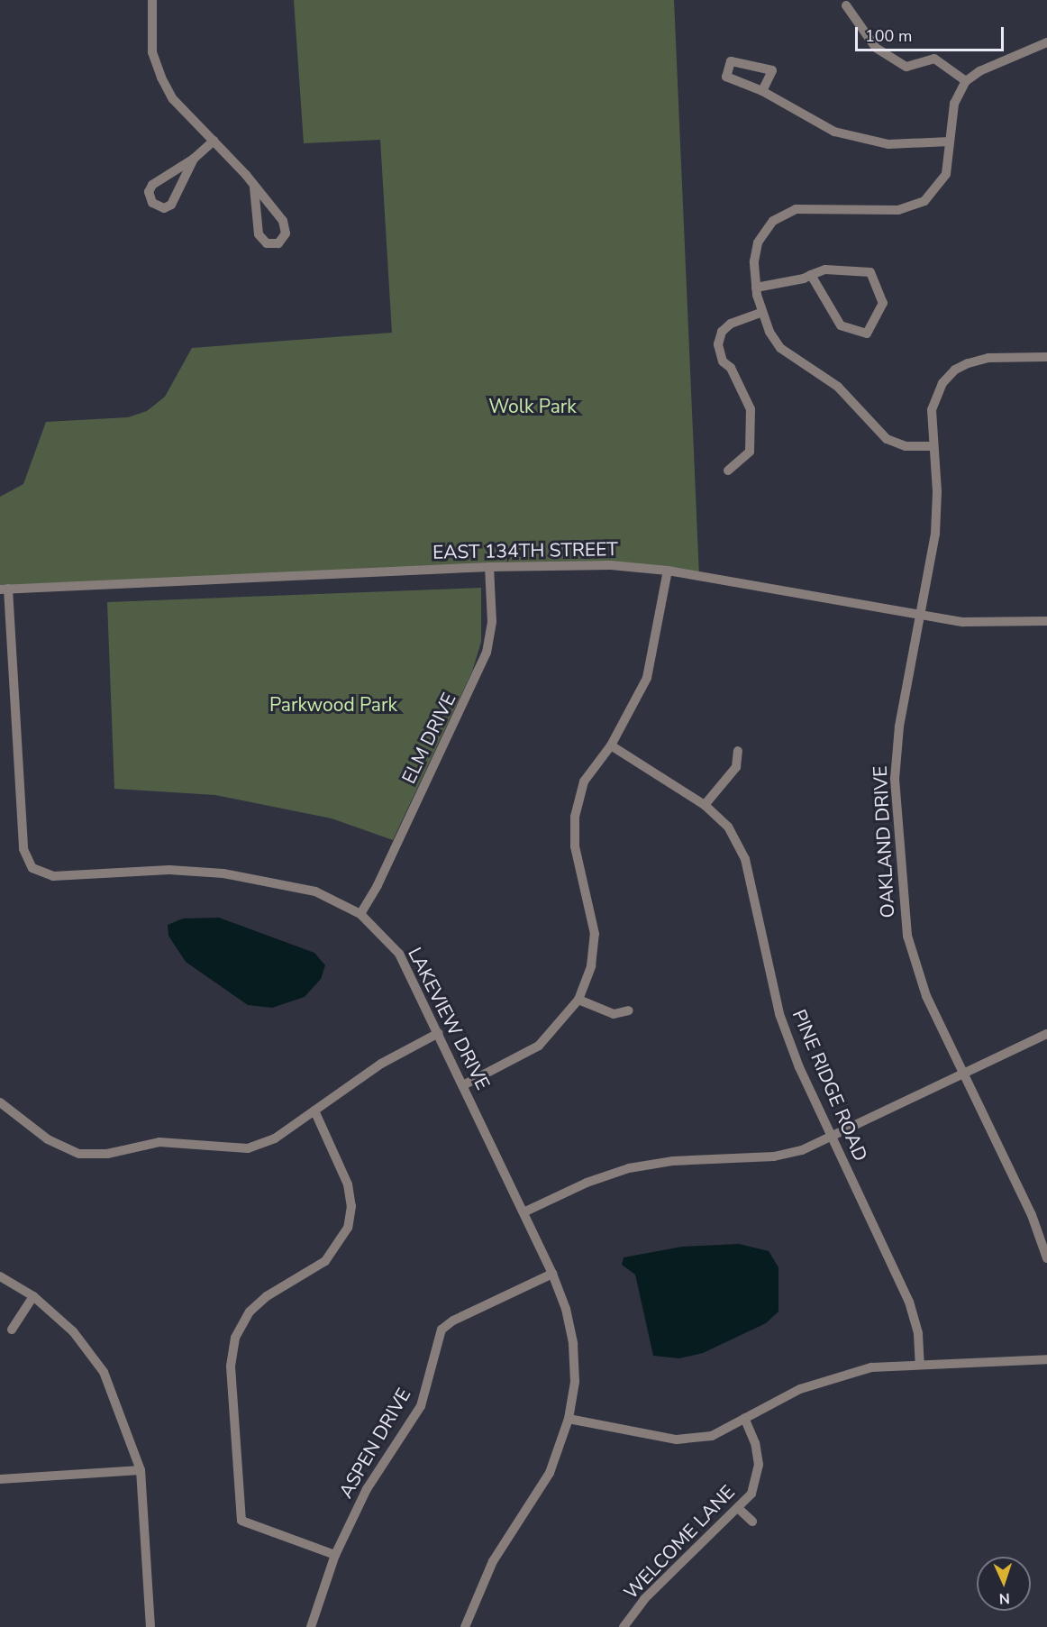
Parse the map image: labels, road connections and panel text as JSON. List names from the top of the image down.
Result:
{
  "streets": {
    "street": [
      "EAST 134TH STREET",
      "ELM DRIVE",
      "OAKLAND DRIVE",
      "LAKEVIEW DRIVE",
      "PINE RIDGE ROAD",
      "ASPEN DRIVE",
      "WELCOME LANE"
    ]
  },
  "crossings": [
    ["EAST 134TH STREET", "ELM DRIVE"],
    ["EAST 134TH STREET", "OAKLAND DRIVE"],
    ["EAST 134TH STREET", "LAKEVIEW DRIVE"],
    ["ELM DRIVE", "LAKEVIEW DRIVE"],
    ["LAKEVIEW DRIVE", "ASPEN DRIVE"]
  ],
  "parks": ["Wolk Park", "Parkwood Park"],
  "scale_bar": "100 m",
  "north": "bottom"
}
